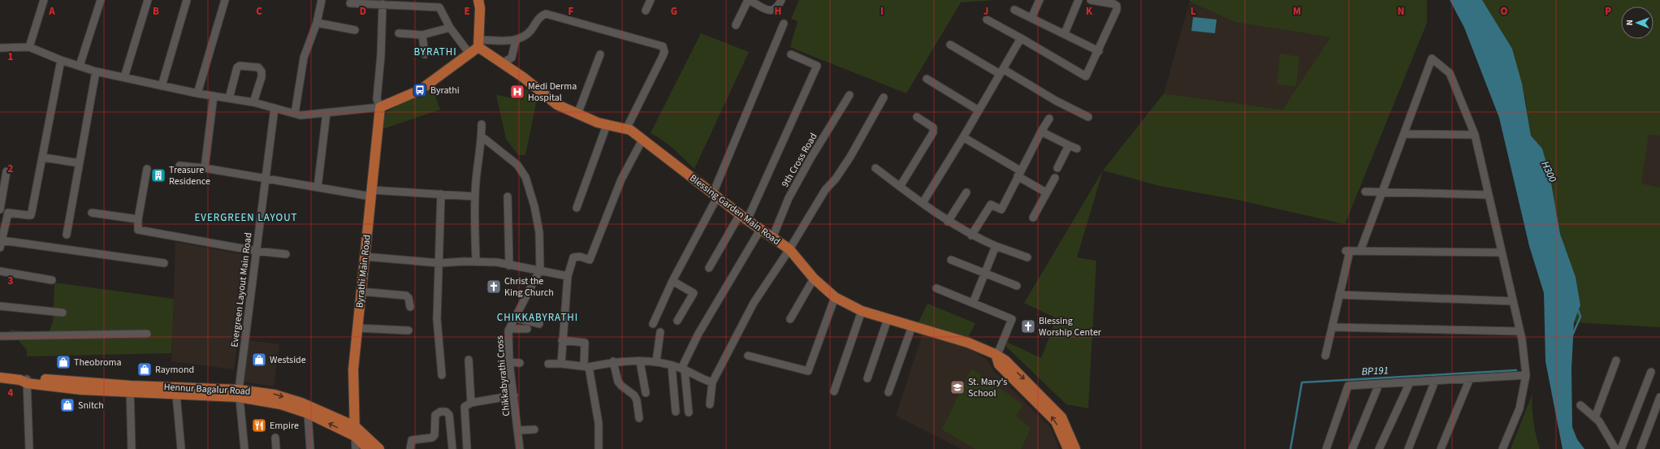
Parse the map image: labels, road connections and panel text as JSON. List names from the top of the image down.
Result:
{
  "streets": {
    "main road": ["Blessing Garden Main Road", "Byrathi Main Road", "Hennur Bagalur Road"],
    "street": ["9th Cross Road", "Evergreen Layout Main Road", "Chikkabyrathi Cross"]
  },
  "crossings": [
    ["9th Cross Road", "Blessing Garden Main Road"],
    ["Byrathi Main Road", "Hennur Bagalur Road"],
    ["Evergreen Layout Main Road", "Hennur Bagalur Road"]
  ],
  "districts": ["BYRATHI", "EVERGREEN LAYOUT", "CHIKKABYRATHI"],
  "water": ["H300", "BP191"],
  "places": {
    "bus stop": ["Byrathi"],
    "hospital": ["Medi Derma Hospital"],
    "building": ["Treasure Residence"],
    "church": ["Christ the King Church", "Blessing Worship Center"],
    "shop": [
      "Westside",
      "Theobroma",
      "Raymond",
      "Snitch"
    ],
    "school or university": ["St. Mary's School"],
    "restaurant": ["Empire"]
  },
  "north": "left",
  "grid": {
    "columns": [
      "A",
      "B",
      "C",
      "D",
      "E",
      "F",
      "G",
      "H",
      "I",
      "J",
      "K",
      "L",
      "M",
      "N",
      "O",
      "P"
    ],
    "rows": [
      "1",
      "2",
      "3",
      "4"
    ]
  }
}
